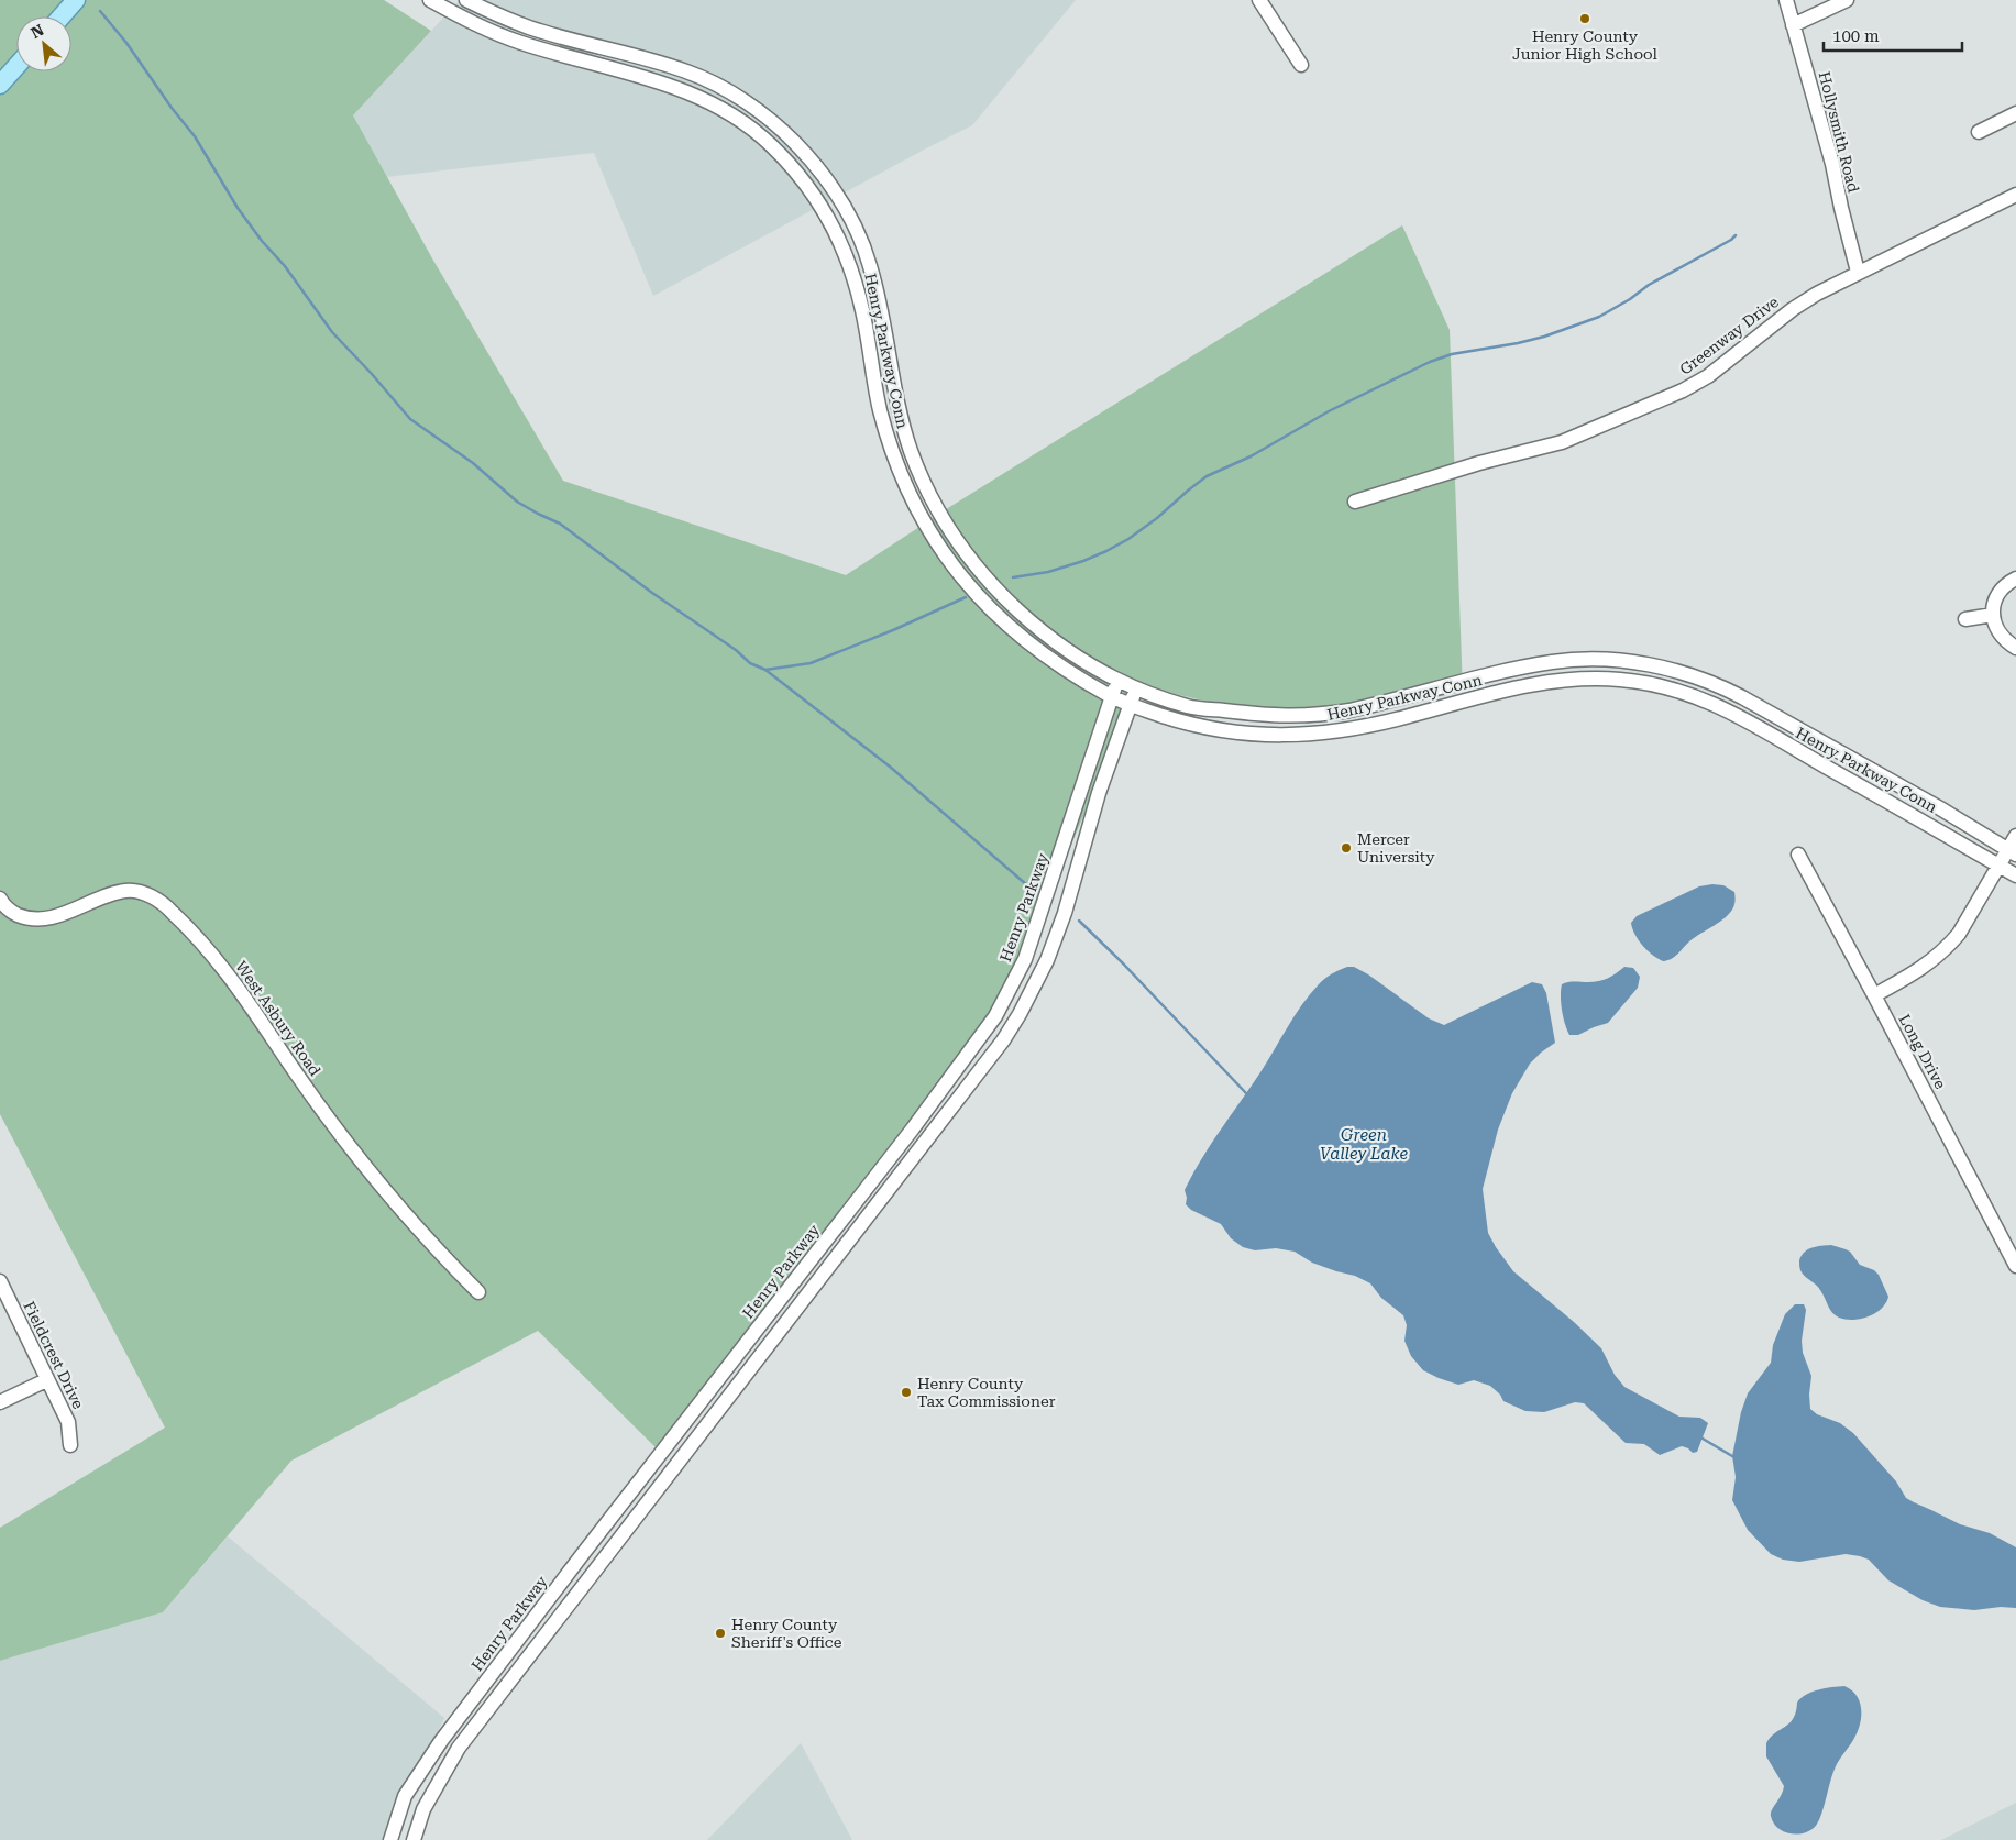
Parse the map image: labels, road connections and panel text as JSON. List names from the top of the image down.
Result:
{
  "streets": {
    "street": [
      "Hollysmith Road",
      "Greenway Drive",
      "Henry Parkway Conn",
      "Henry Parkway",
      "West Asbury Road",
      "Long Drive",
      "Fieldcrest Drive"
    ]
  },
  "crossings": [
    ["Hollysmith Road", "Greenway Drive"],
    ["Henry Parkway Conn", "Henry Parkway"]
  ],
  "water": ["Green Valley Lake"],
  "places": [
    "Henry County Junior High School",
    "Mercer University",
    "Henry County Tax Commissioner",
    "Henry County Sheriff's Office"
  ],
  "scale_bar": "100 m",
  "north": "top left"
}
